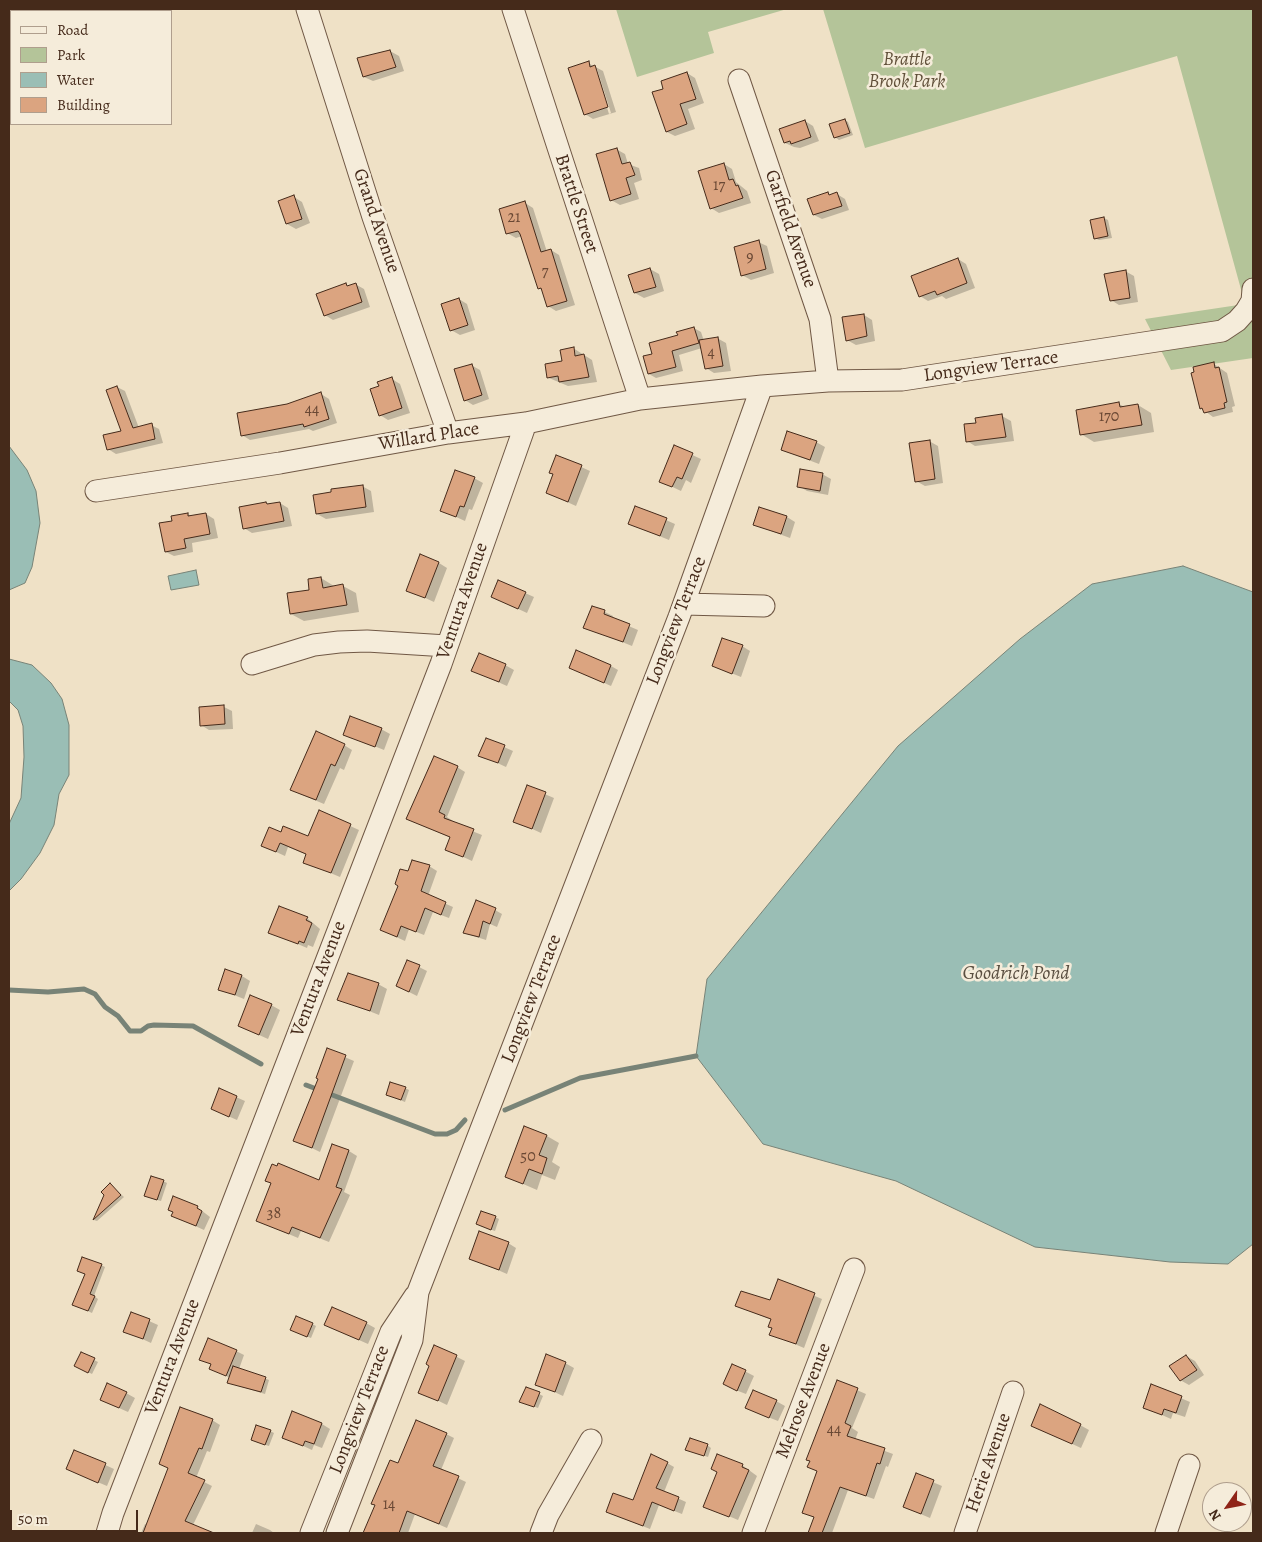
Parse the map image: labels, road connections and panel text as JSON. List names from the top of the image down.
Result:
{
  "streets": {
    "street": [
      "Brattle Street",
      "Grand Avenue",
      "Garfield Avenue",
      "Longview Terrace",
      "Willard Place",
      "Ventura Avenue",
      "Melrose Avenue",
      "Herie Avenue"
    ]
  },
  "crossings": [
    ["Brattle Street", "Willard Place"],
    ["Grand Avenue", "Willard Place"],
    ["Garfield Avenue", "Longview Terrace"],
    ["Longview Terrace", "Willard Place"],
    ["Willard Place", "Ventura Avenue"]
  ],
  "water": ["Goodrich Pond"],
  "parks": ["Brattle Brook Park"],
  "house_numbers": [
    "17",
    "21",
    "9",
    "7",
    "4",
    "44",
    "170",
    "50",
    "38",
    "44",
    "14"
  ],
  "legend": [
    "Road",
    "Park",
    "Water",
    "Building"
  ],
  "scale_bar": "50 m",
  "north": "bottom left"
}
